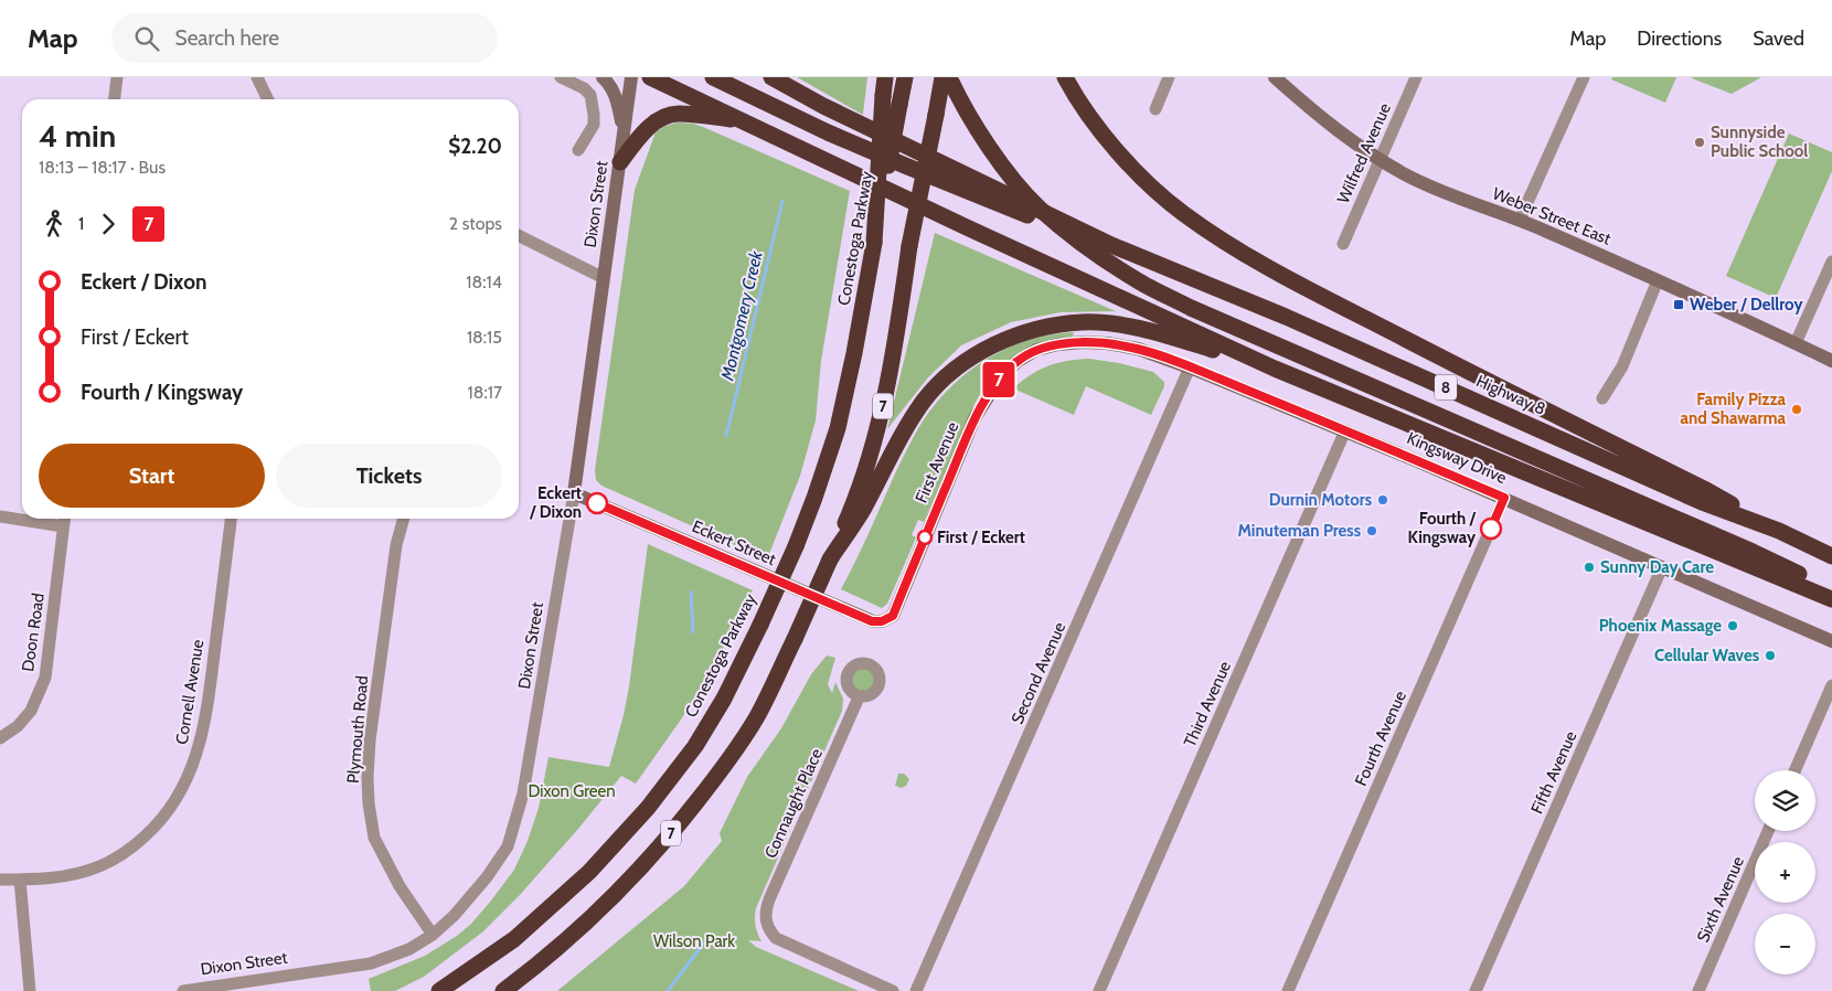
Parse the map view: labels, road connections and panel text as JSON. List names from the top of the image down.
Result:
{
  "streets": {
    "highway": [
      "Conestoga Parkway",
      "8",
      "Highway 8",
      "7"
    ],
    "street": [
      "Wilfred Avenue",
      "Dixon Street",
      "Weber Street East",
      "Kingsway Drive",
      "First Avenue",
      "Eckert Street",
      "Doon Road",
      "Second Avenue",
      "Cornell Avenue",
      "Third Avenue",
      "Plymouth Road",
      "Fourth Avenue",
      "Fifth Avenue",
      "Connaught Place",
      "Sixth Avenue"
    ]
  },
  "crossings": [
    ["Wilfred Avenue", "Weber Street East"],
    ["Dixon Street", "Eckert Street"],
    ["Dixon Street", "Plymouth Road"],
    ["Kingsway Drive", "First Avenue"],
    ["Kingsway Drive", "Second Avenue"],
    ["Kingsway Drive", "Third Avenue"],
    ["Kingsway Drive", "Fourth Avenue"],
    ["Kingsway Drive", "Fifth Avenue"],
    ["First Avenue", "Eckert Street"]
  ],
  "water": ["Montgomery Creek"],
  "parks": ["Dixon Green", "Wilson Park"],
  "places": {
    "other": [
      "Sunnyside Public School",
      "Family Pizza and Shawarma",
      "Durnin Motors",
      "Eckert / Dixon",
      "Fourth / Kingsway",
      "Minuteman Press",
      "First / Eckert",
      "Sunny Day Care",
      "Phoenix Massage",
      "Cellular Waves"
    ],
    "transit": ["Weber / Dellroy"]
  },
  "lines": ["bus line 7"],
  "page": {
    "header": "Map",
    "search": "Search here",
    "nav": ["Map", "Directions", "Saved"],
    "on_map": "7",
    "heading": ["4 min", "18:13 – 18:17 · Bus", "$2.20"],
    "legs": ["1", "7", "2 stops"],
    "list": [
      {
        "name": "Eckert / Dixon",
        "value": "18:14"
      },
      {
        "name": "First / Eckert",
        "value": "18:15"
      },
      {
        "name": "Fourth / Kingsway",
        "value": "18:17"
      }
    ],
    "buttons": ["Start", "Tickets"],
    "map_buttons": ["+", "−"]
  }
}
